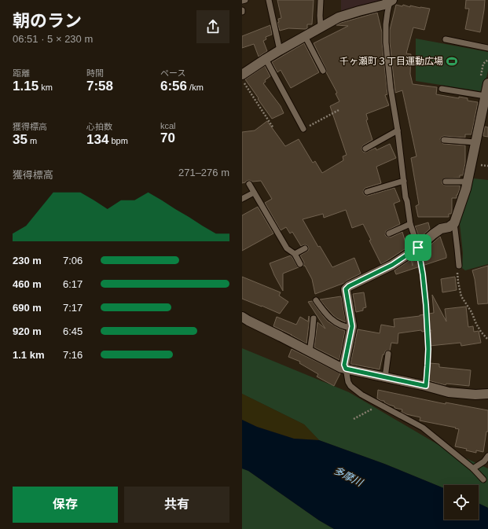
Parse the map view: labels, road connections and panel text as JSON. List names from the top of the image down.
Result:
{
  "water": ["多摩川"],
  "places": {
    "sports": ["千ヶ瀬町３丁目運動広場"]
  },
  "page": {
    "heading": ["朝のラン", "06:51 · 5 × 230 m"],
    "stats": [
      ["距離", "1.15 km"],
      ["時間", "7:58"],
      ["ペース", "6:56 /km"],
      ["獲得標高", "35 m"],
      ["心拍数", "134 bpm"],
      ["kcal", "70"]
    ],
    "chart": ["獲得標高", "271–276 m"],
    "list": [
      {
        "name": "230 m",
        "note": "7:06"
      },
      {
        "name": "460 m",
        "note": "6:17"
      },
      {
        "name": "690 m",
        "note": "7:17"
      },
      {
        "name": "920 m",
        "note": "6:45"
      },
      {
        "name": "1.1 km",
        "note": "7:16"
      }
    ],
    "buttons": ["保存", "共有"]
  }
}
